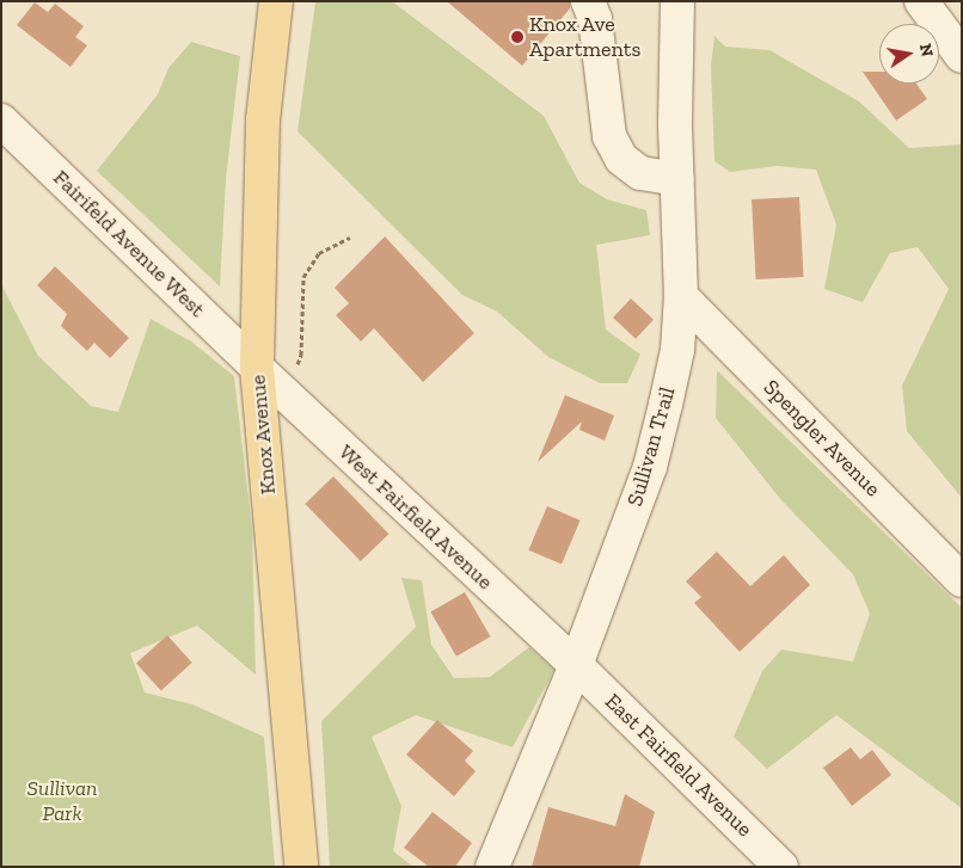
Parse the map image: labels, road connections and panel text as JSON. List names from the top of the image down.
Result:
{
  "streets": {
    "main road": ["Knox Avenue"],
    "street": [
      "Fairifeld Avenue West",
      "Spengler Avenue",
      "Sullivan Trail",
      "West Fairfield Avenue",
      "East Fairfield Avenue"
    ]
  },
  "crossings": [
    ["Fairifeld Avenue West", "Knox Avenue"],
    ["Fairifeld Avenue West", "West Fairfield Avenue"],
    ["Knox Avenue", "West Fairfield Avenue"],
    ["Spengler Avenue", "Sullivan Trail"],
    ["Sullivan Trail", "West Fairfield Avenue"],
    ["Sullivan Trail", "East Fairfield Avenue"],
    ["West Fairfield Avenue", "East Fairfield Avenue"]
  ],
  "parks": ["Sullivan Park"],
  "places": ["Knox Ave Apartments"],
  "north": "right"
}
